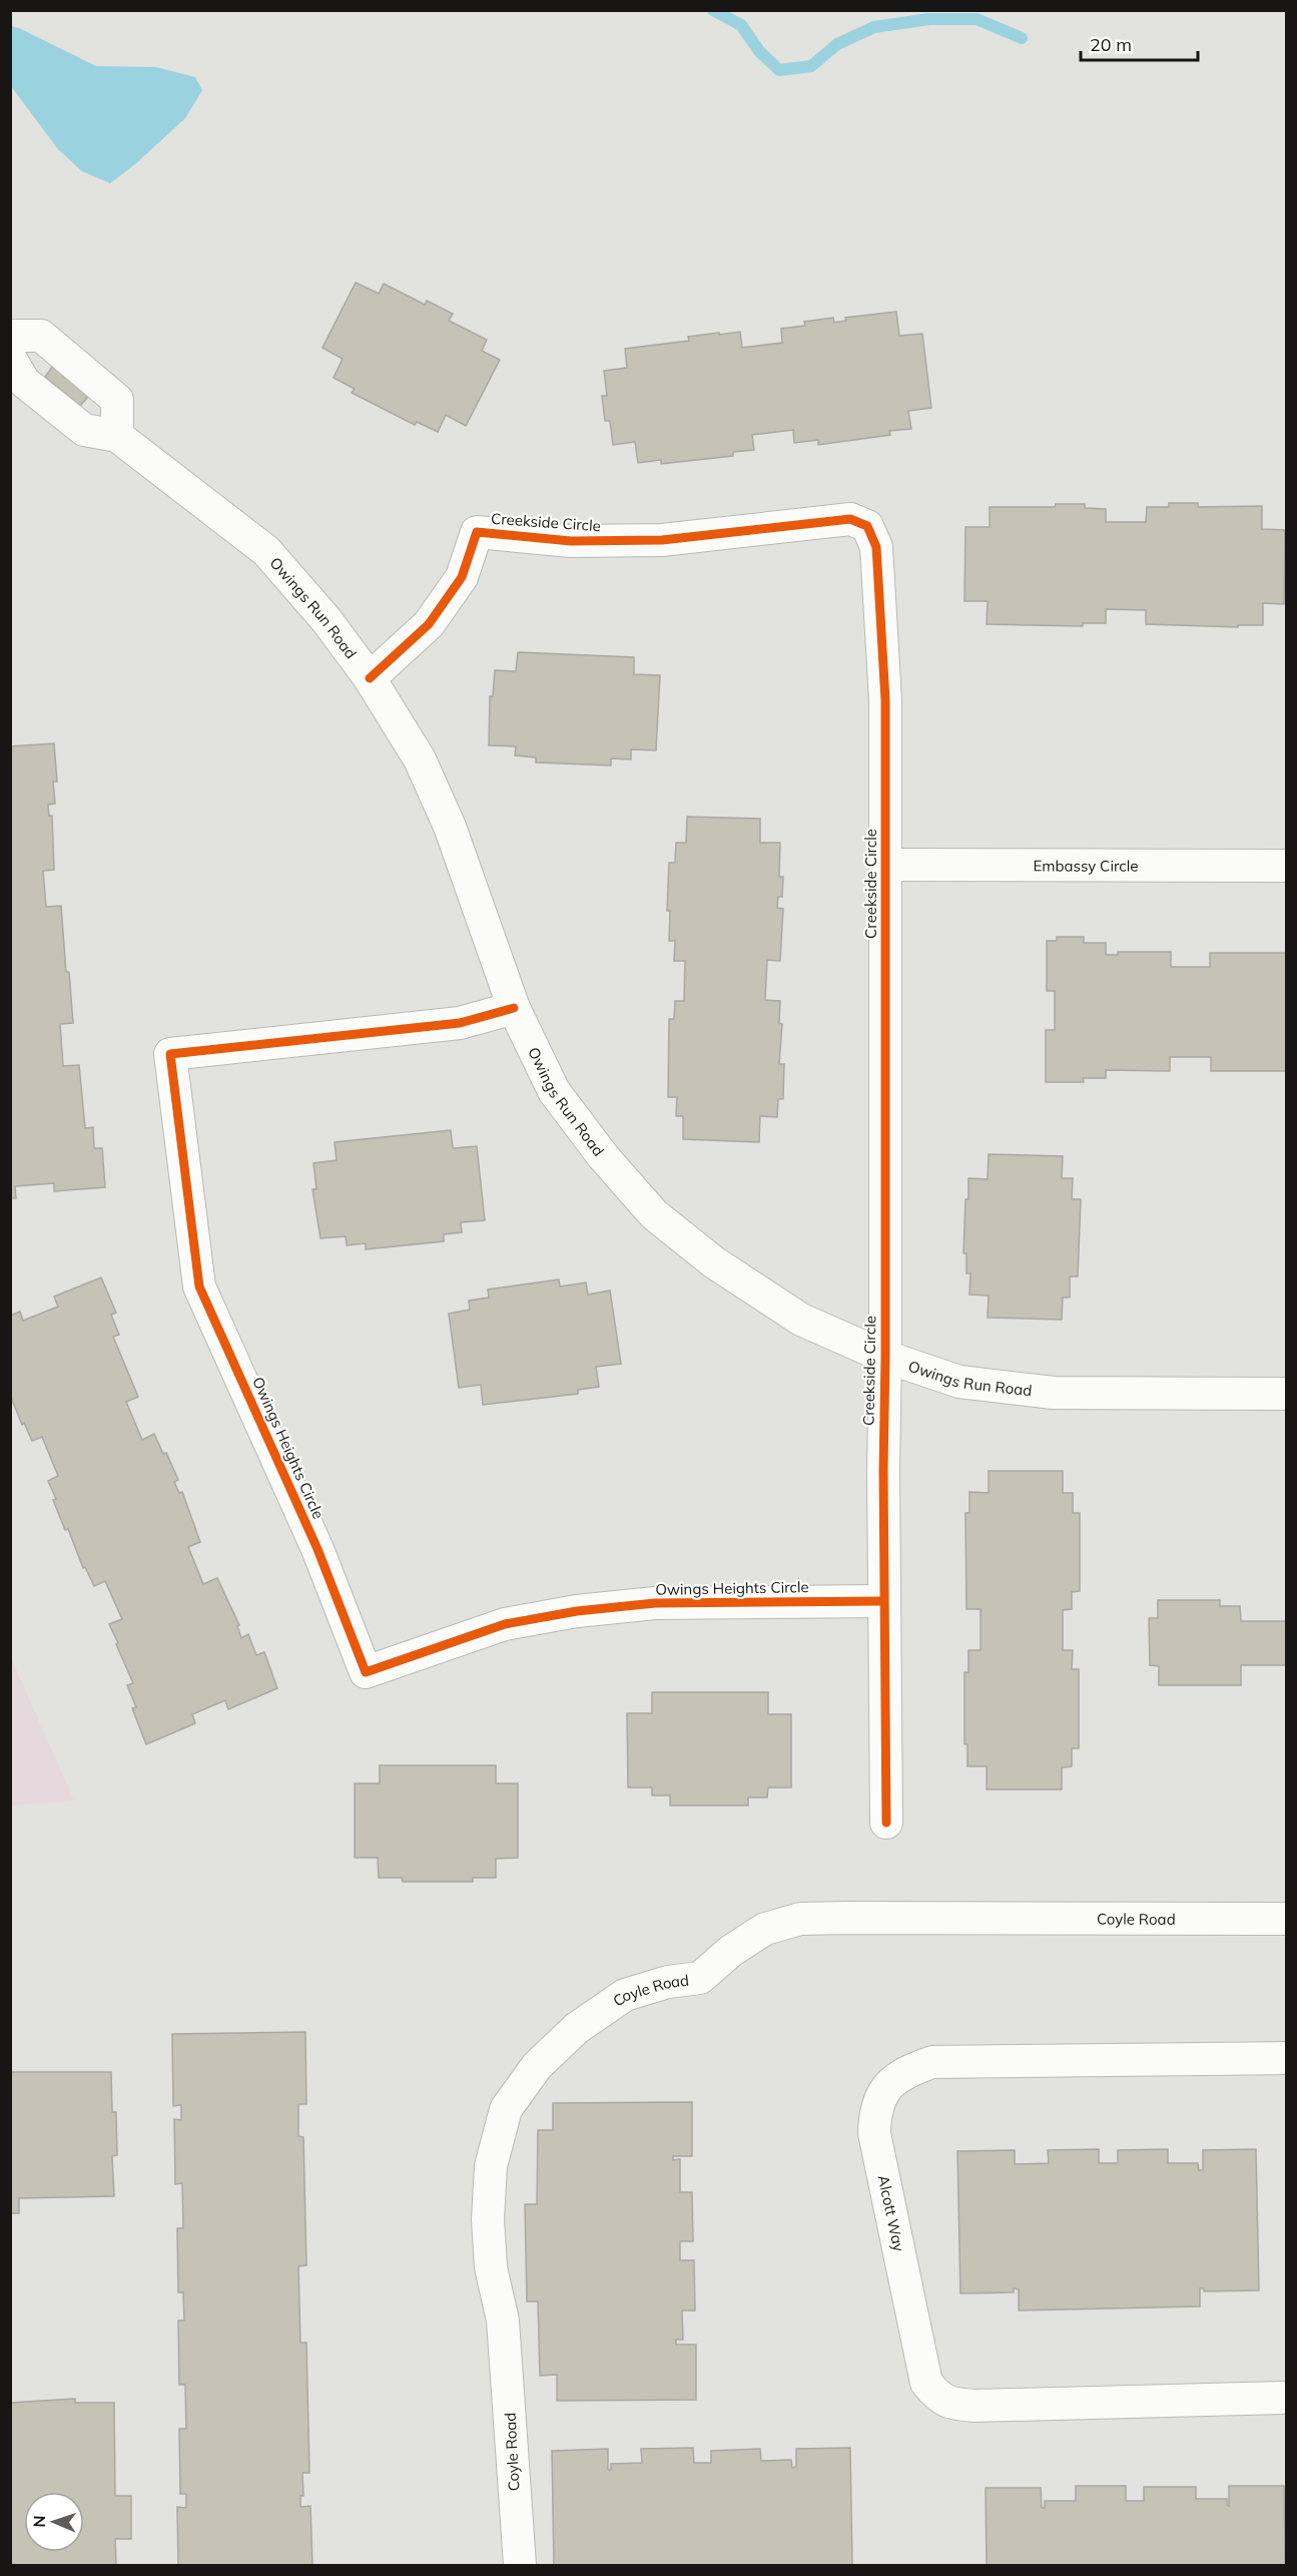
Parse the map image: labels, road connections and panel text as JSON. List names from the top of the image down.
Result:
{
  "streets": {
    "street": [
      "Creekside Circle",
      "Owings Run Road",
      "Embassy Circle",
      "Owings Heights Circle",
      "Coyle Road",
      "Alcott Way"
    ]
  },
  "crossings": [
    ["Creekside Circle", "Owings Run Road"],
    ["Creekside Circle", "Embassy Circle"],
    ["Creekside Circle", "Owings Heights Circle"],
    ["Owings Run Road", "Owings Heights Circle"]
  ],
  "scale_bar": "20 m",
  "north": "left"
}
